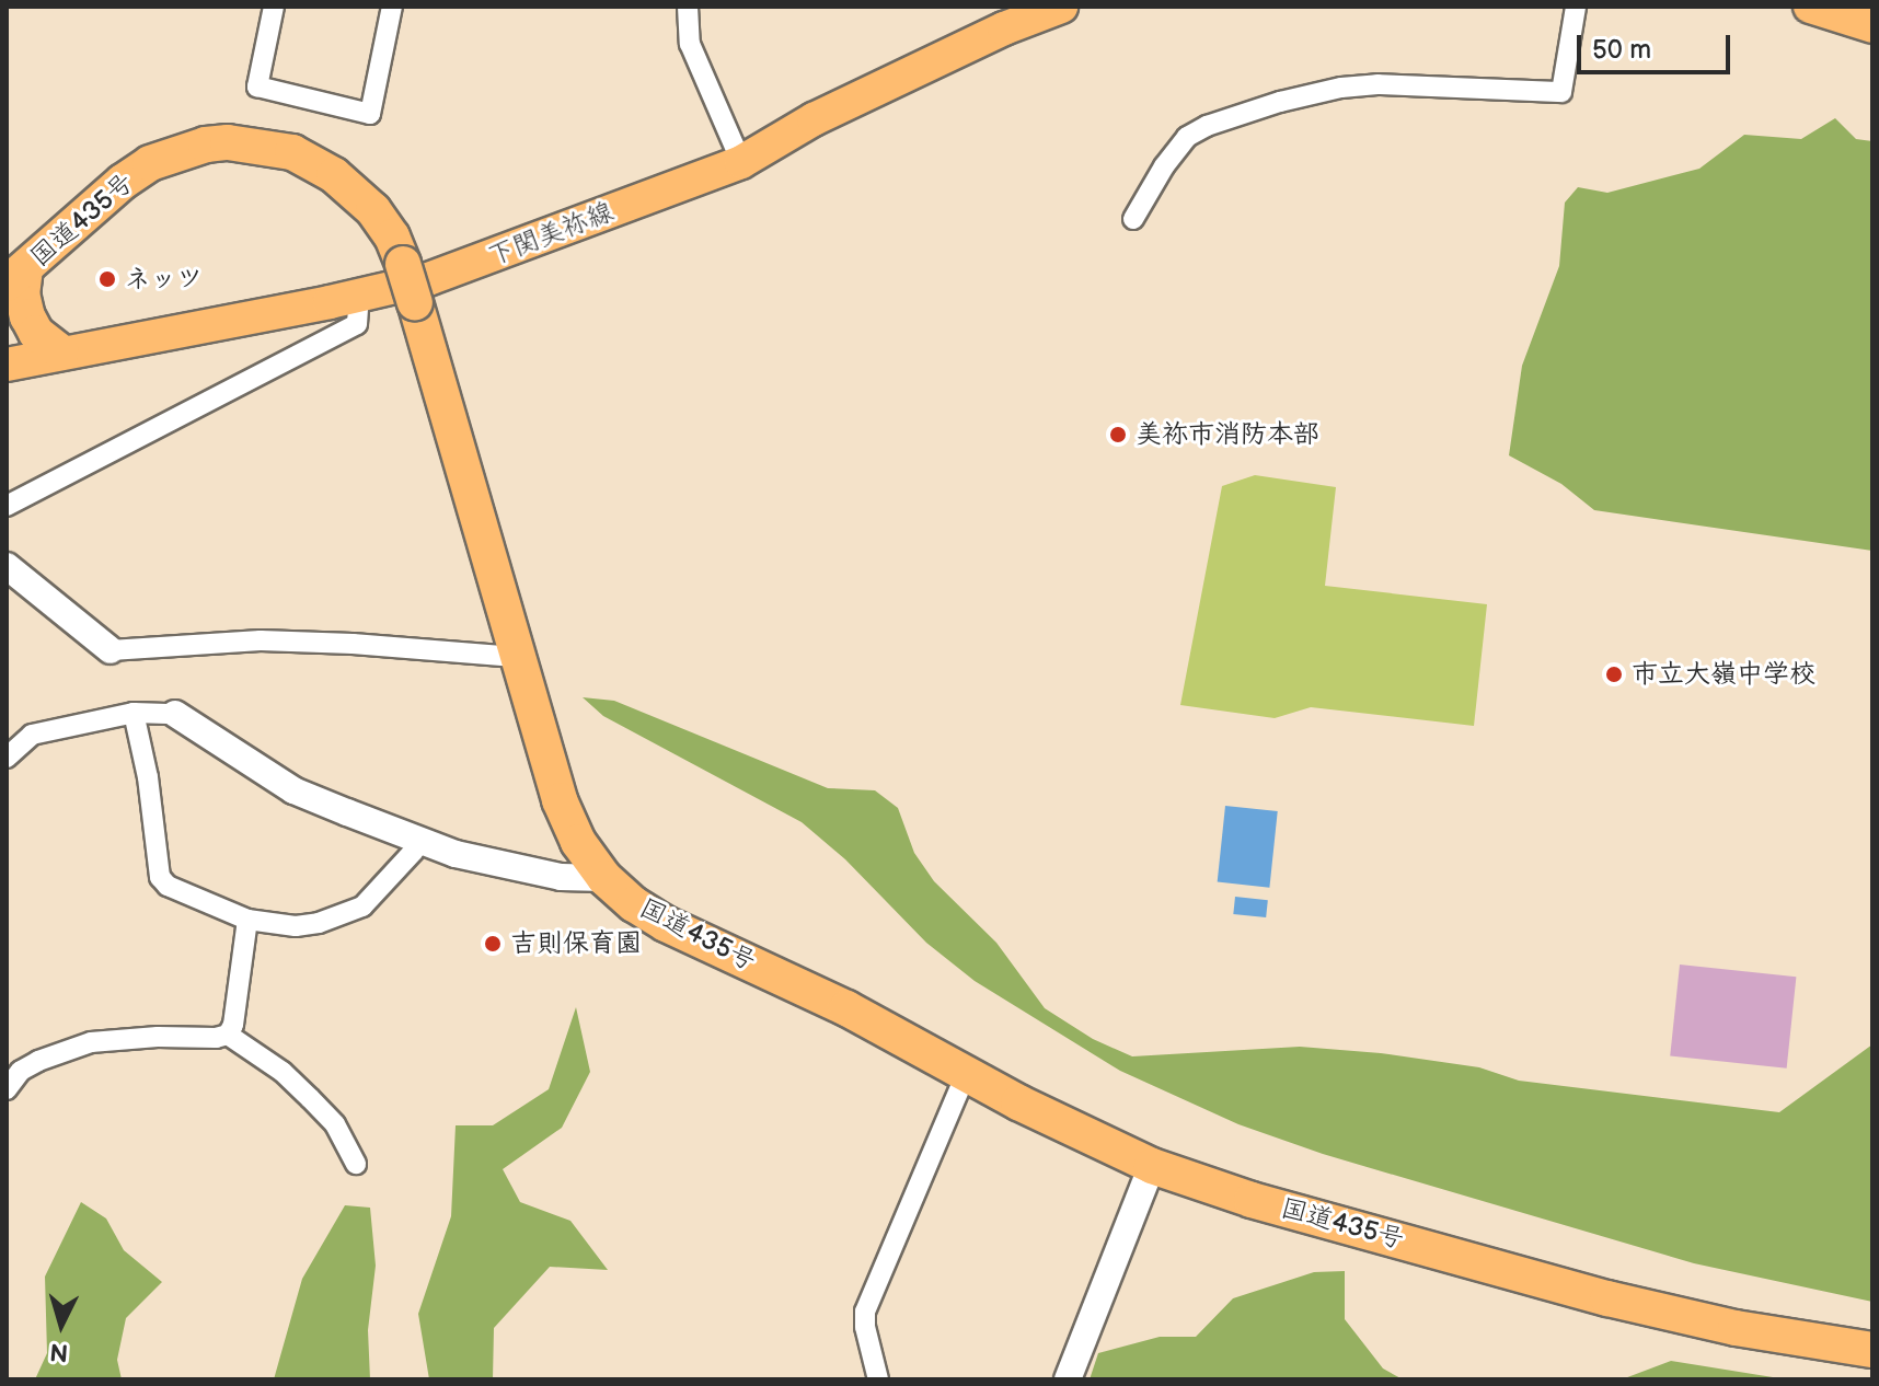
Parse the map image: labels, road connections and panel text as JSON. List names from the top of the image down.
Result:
{
  "streets": {
    "highway": ["国道435号"],
    "main road": ["下関美祢線"]
  },
  "places": [
    "ネッツ",
    "美祢市消防本部",
    "市立大嶺中学校",
    "吉則保育園"
  ],
  "scale_bar": "50 m",
  "north": "bottom"
}
